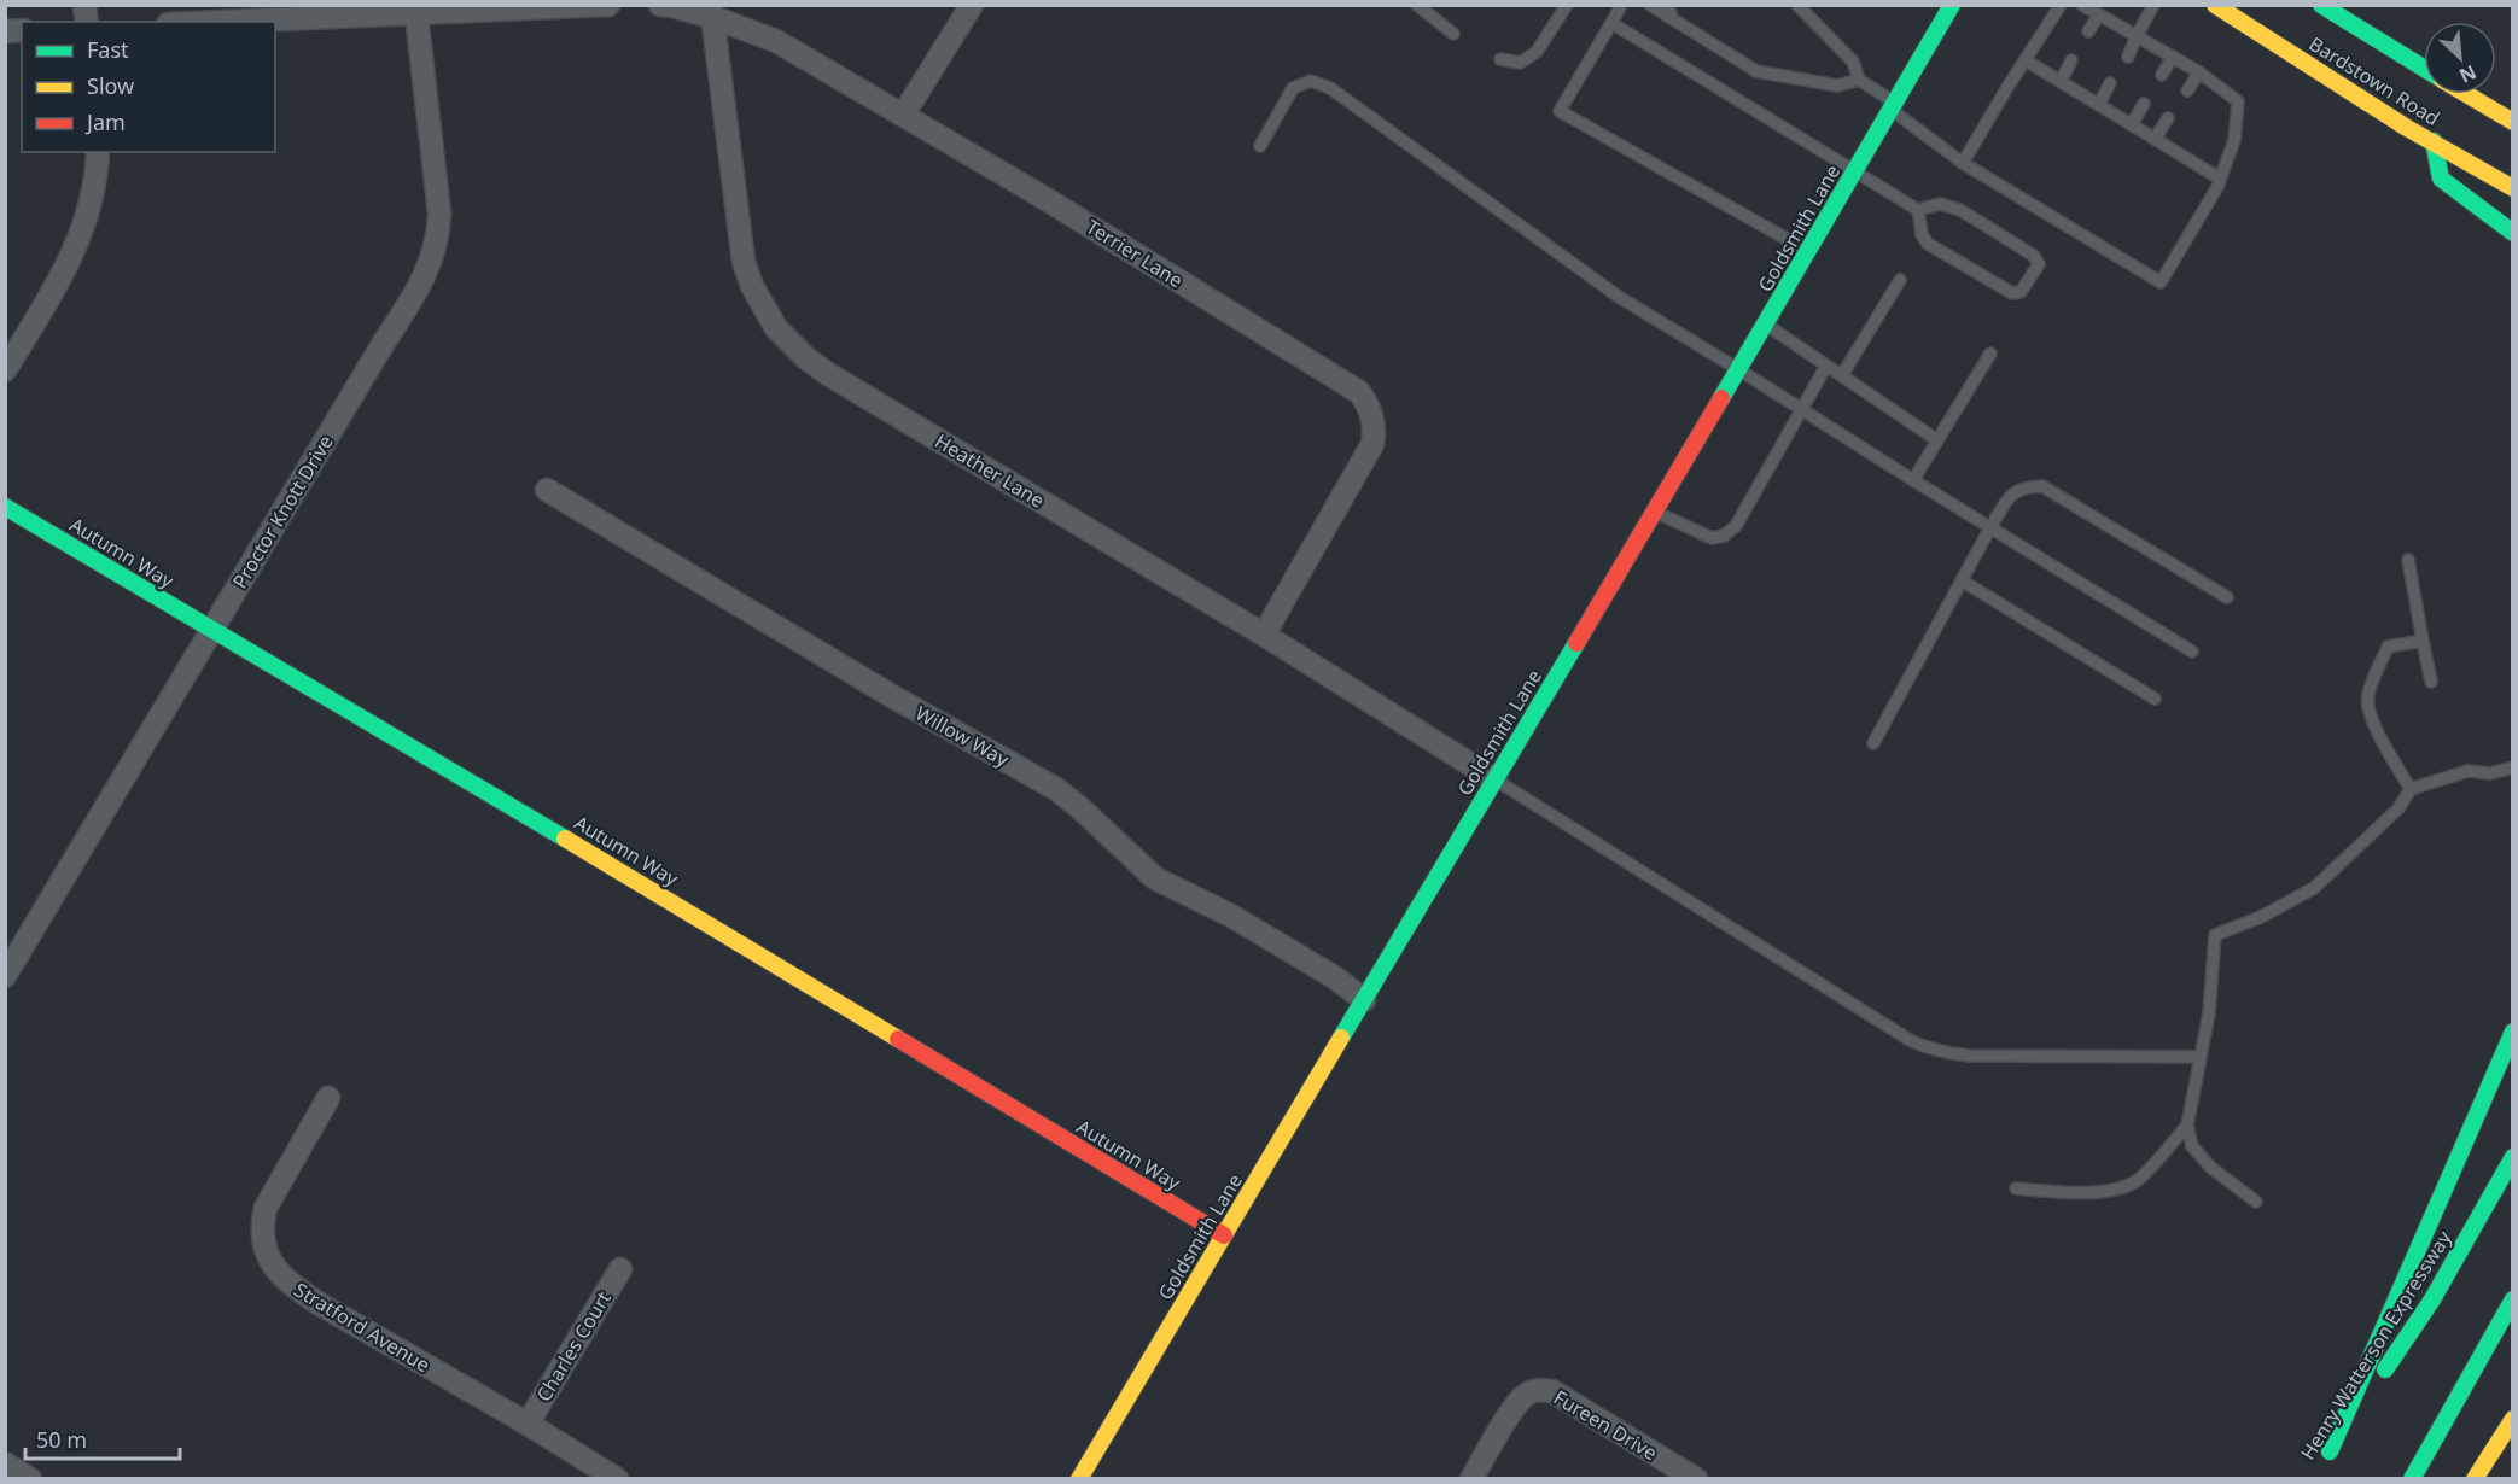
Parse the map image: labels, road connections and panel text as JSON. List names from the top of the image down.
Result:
{
  "streets": {
    "main road": [
      "Bardstown Road",
      "Goldsmith Lane",
      "Autumn Way",
      "Henry Watterson Expressway"
    ],
    "street": [
      "Terrier Lane",
      "Heather Lane",
      "Proctor Knott Drive",
      "Willow Way",
      "Stratford Avenue",
      "Charles Court",
      "Fureen Drive"
    ]
  },
  "crossings": [
    ["Goldsmith Lane", "Heather Lane"],
    ["Goldsmith Lane", "Autumn Way"],
    ["Goldsmith Lane", "Willow Way"],
    ["Terrier Lane", "Heather Lane"],
    ["Proctor Knott Drive", "Autumn Way"],
    ["Stratford Avenue", "Charles Court"]
  ],
  "legend": ["Fast", "Slow", "Jam"],
  "scale_bar": "50 m",
  "north": "bottom right"
}
